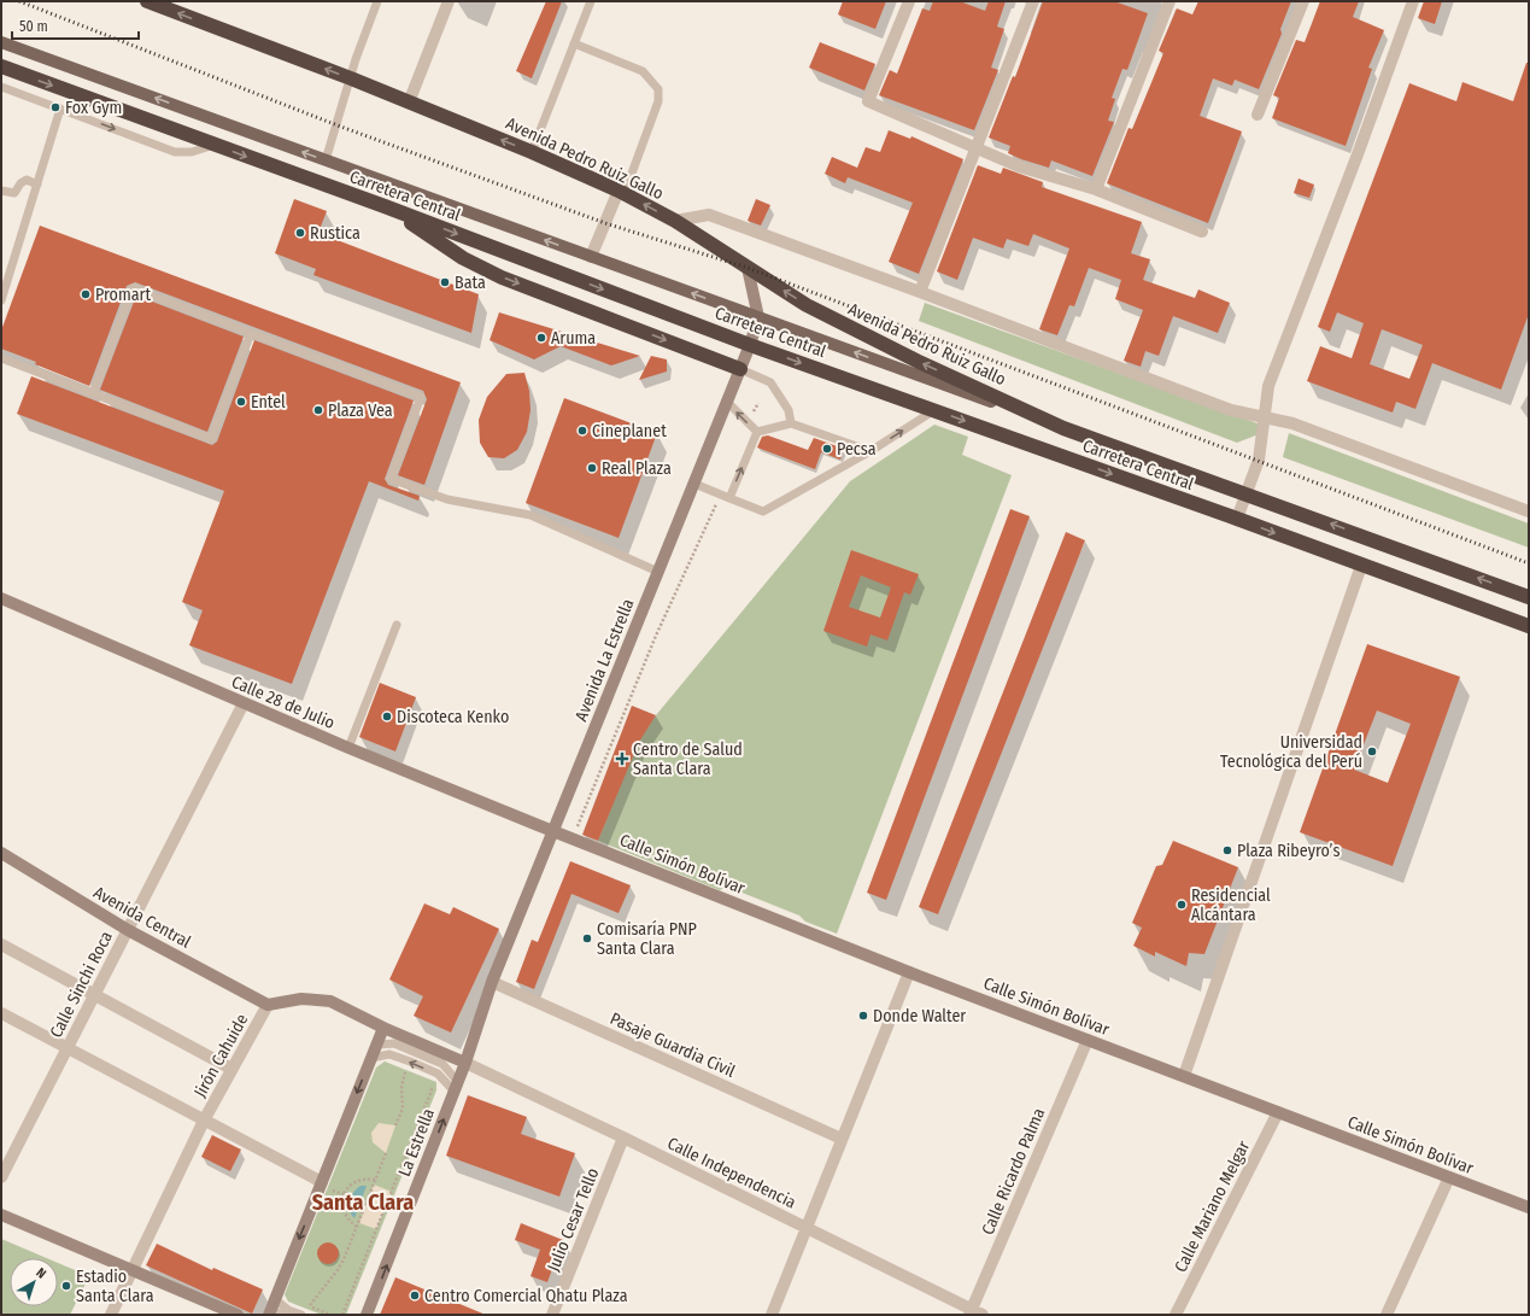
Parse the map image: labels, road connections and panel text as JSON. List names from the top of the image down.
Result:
{
  "streets": {
    "highway": ["Avenida Pedro Ruiz Gallo", "Carretera Central"],
    "street": [
      "Avenida La Estrella",
      "Calle 28 de Julio",
      "Calle Simón Bolívar",
      "Avenida Central",
      "Calle Sinchi Roca",
      "Pasaje Guardia Civil",
      "Jirón Cahuide",
      "La Estrella",
      "Calle Ricardo Palma",
      "Calle Independencia",
      "Calle Mariano Melgar",
      "Julio Cesar Tello"
    ]
  },
  "crossings": [
    ["Avenida Pedro Ruiz Gallo", "Carretera Central"],
    ["Avenida Pedro Ruiz Gallo", "Avenida La Estrella"],
    ["Carretera Central", "Avenida La Estrella"],
    ["Avenida La Estrella", "Calle 28 de Julio"],
    ["Avenida La Estrella", "Calle Simón Bolívar"],
    ["Avenida La Estrella", "Pasaje Guardia Civil"],
    ["Avenida La Estrella", "Jirón Cahuide"],
    ["Avenida La Estrella", "La Estrella"],
    ["Avenida La Estrella", "Calle Independencia"],
    ["Calle 28 de Julio", "Calle Simón Bolívar"],
    ["Calle 28 de Julio", "Calle Sinchi Roca"],
    ["Calle Simón Bolívar", "Calle Ricardo Palma"],
    ["Calle Simón Bolívar", "Calle Mariano Melgar"],
    ["Avenida Central", "Calle Sinchi Roca"],
    ["Avenida Central", "Jirón Cahuide"],
    ["Jirón Cahuide", "La Estrella"],
    ["Jirón Cahuide", "Calle Independencia"],
    ["La Estrella", "Calle Independencia"],
    ["Calle Ricardo Palma", "Calle Independencia"],
    ["Calle Independencia", "Julio Cesar Tello"]
  ],
  "one_way": ["Avenida Pedro Ruiz Gallo"],
  "districts": ["Santa Clara"],
  "places": {
    "other": [
      "Fox Gym",
      "Rustica",
      "Bata",
      "Promart",
      "Aruma",
      "Entel",
      "Plaza Vea",
      "Cineplanet",
      "Pecsa",
      "Real Plaza",
      "Discoteca Kenko",
      "Universidad Tecnológica del Perú",
      "Plaza Ribeyro’s",
      "Residencial Alcántara",
      "Comisaría PNP Santa Clara",
      "Donde Walter",
      "Estadio Santa Clara",
      "Centro Comercial Qhatu Plaza"
    ],
    "health": ["Centro de Salud Santa Clara"]
  },
  "scale_bar": "50 m",
  "north": "top right"
}
